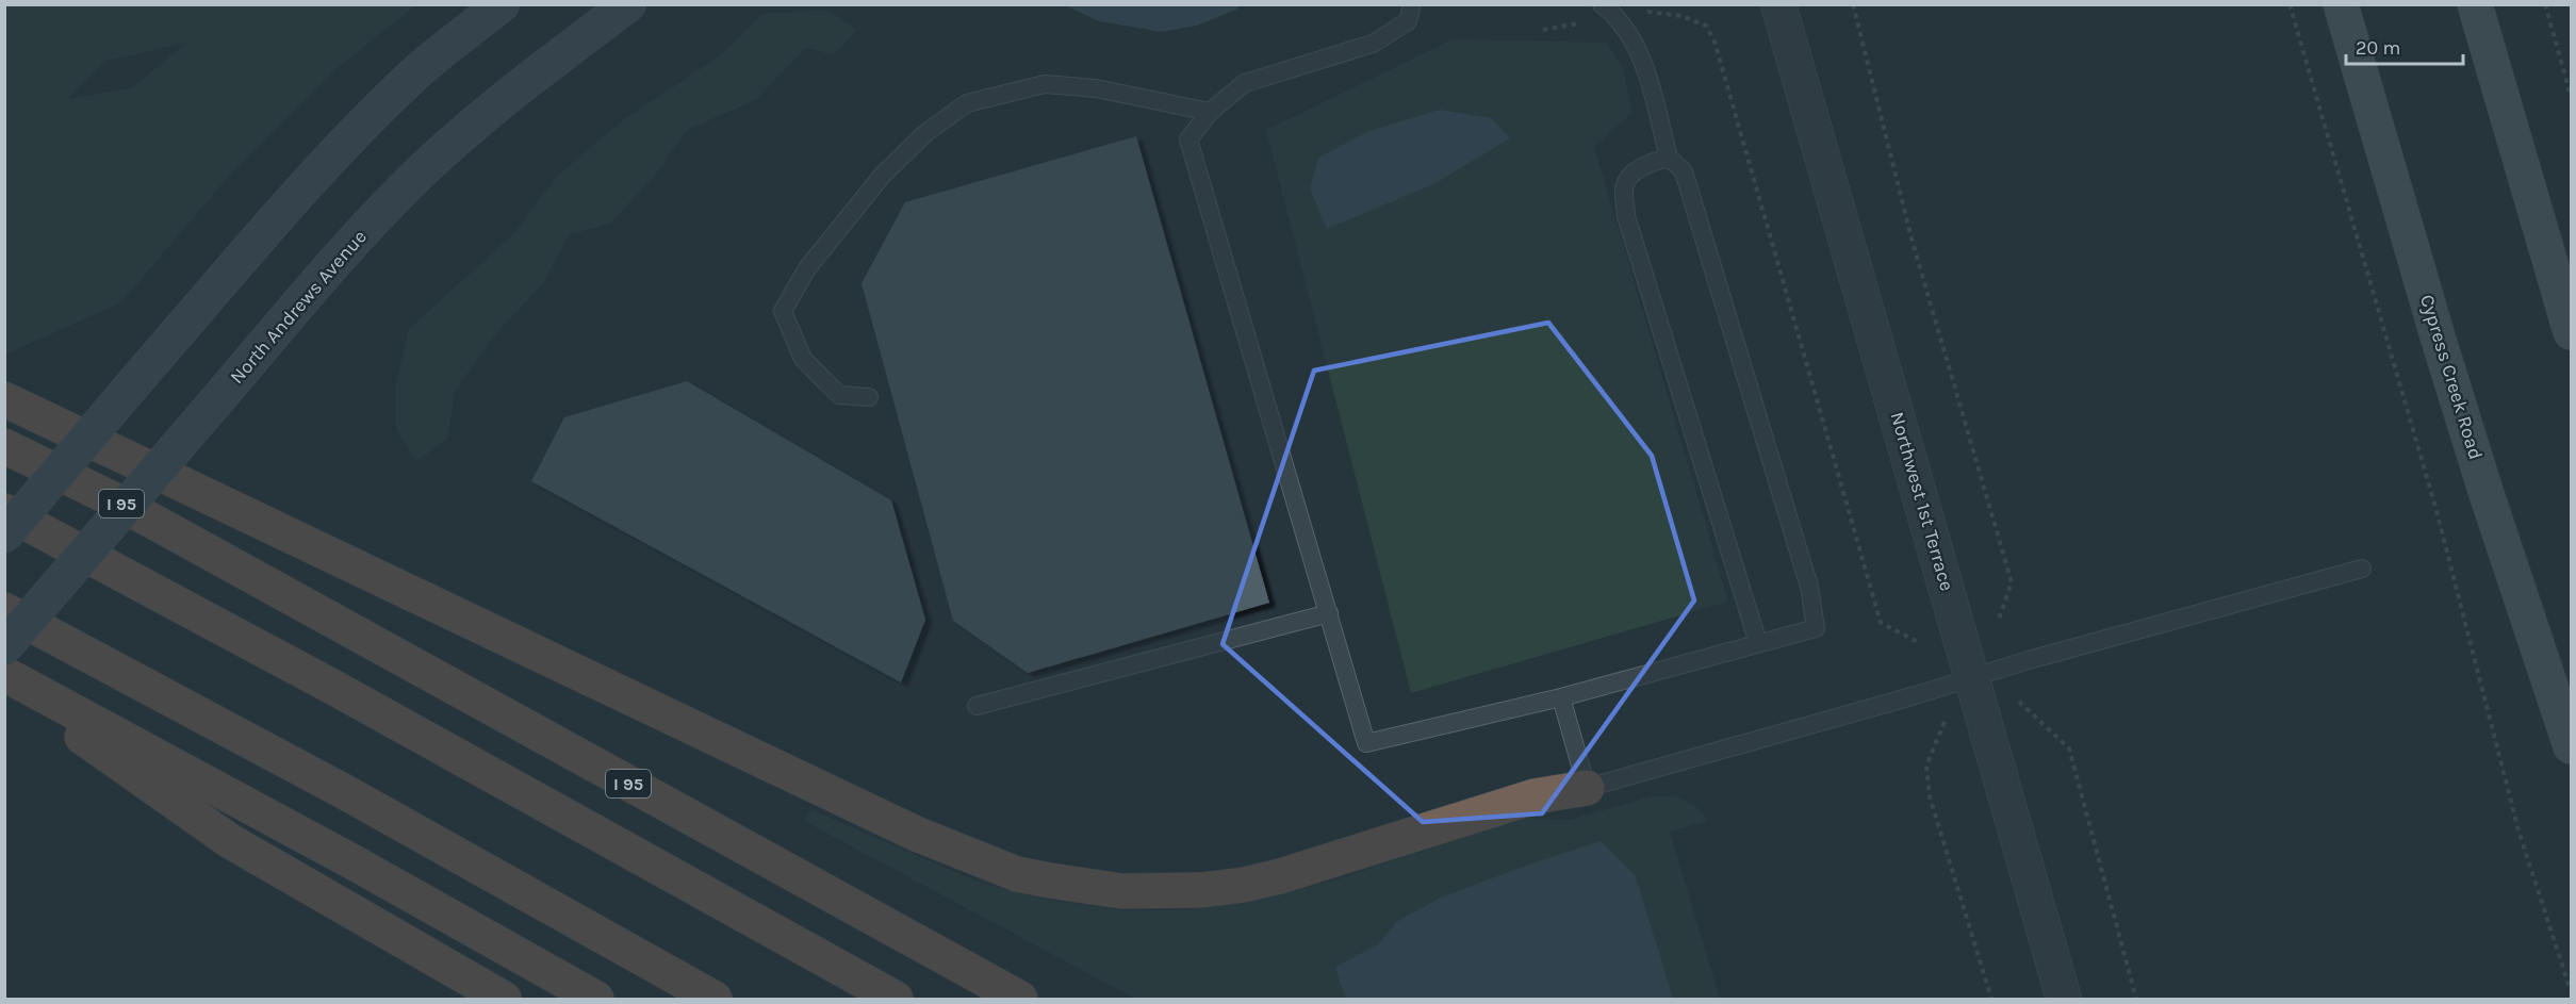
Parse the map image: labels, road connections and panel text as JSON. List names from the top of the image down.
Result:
{
  "streets": {
    "highway": ["I 95"],
    "main road": ["North Andrews Avenue", "Cypress Creek Road"],
    "street": ["Northwest 1st Terrace"]
  },
  "scale_bar": "20 m"
}
